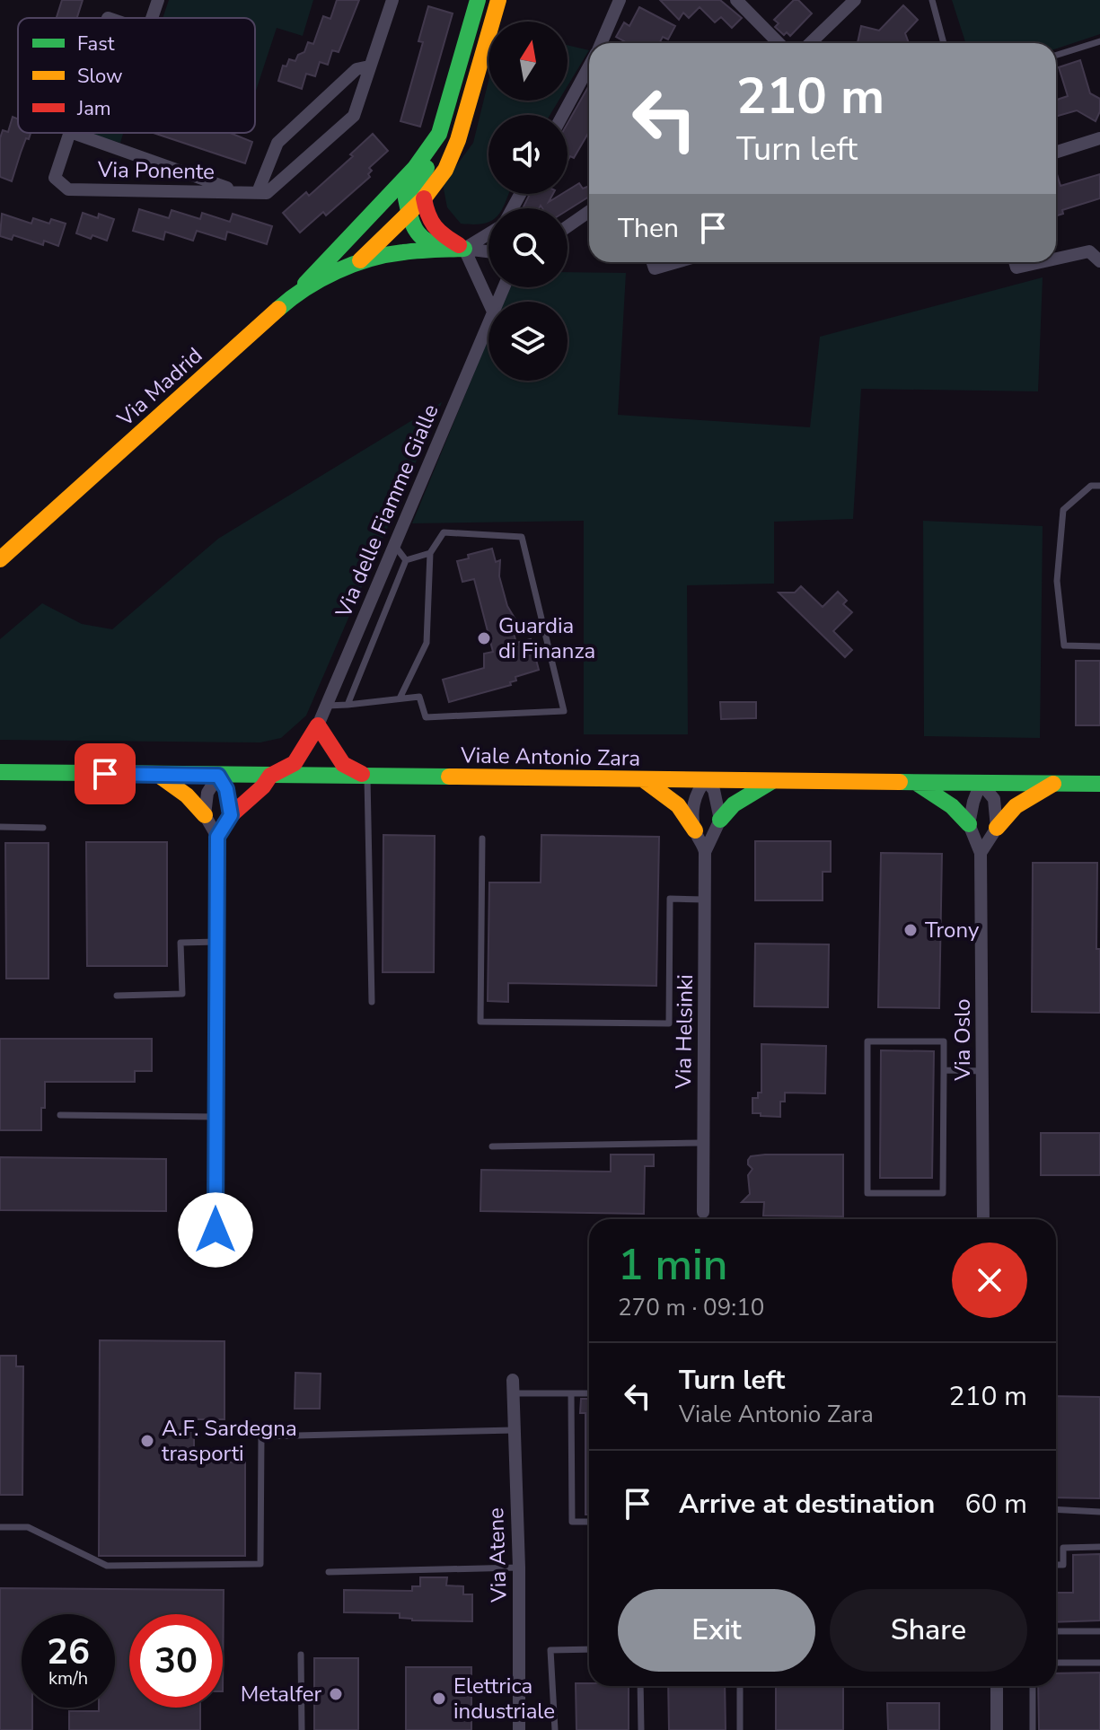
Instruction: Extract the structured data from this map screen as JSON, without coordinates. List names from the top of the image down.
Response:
{
  "streets": {
    "main road": ["Via Madrid", "Viale Antonio Zara"],
    "street": [
      "Via Ponente",
      "Via delle Fiamme Gialle",
      "Via Helsinki",
      "Via Oslo",
      "Via Atene"
    ]
  },
  "crossings": [
    ["Viale Antonio Zara", "Via Helsinki"]
  ],
  "places": [
    "Guardia di Finanza",
    "Trony",
    "A.F. Sardegna trasporti",
    "Metalfer",
    "Elettrica industriale"
  ],
  "legend": ["Fast", "Slow", "Jam"],
  "north": "top",
  "page": {
    "turn": ["210 m", "Turn left"],
    "then": "Then",
    "heading": ["1 min", "270 m · 09:10"],
    "list": [
      {
        "name": "Turn left",
        "note": "Viale Antonio Zara",
        "value": "210 m"
      },
      {
        "name": "Arrive at destination",
        "value": "60 m"
      }
    ],
    "buttons": ["Exit", "Share"],
    "speed": "26 km/h",
    "limit": "30"
  }
}
